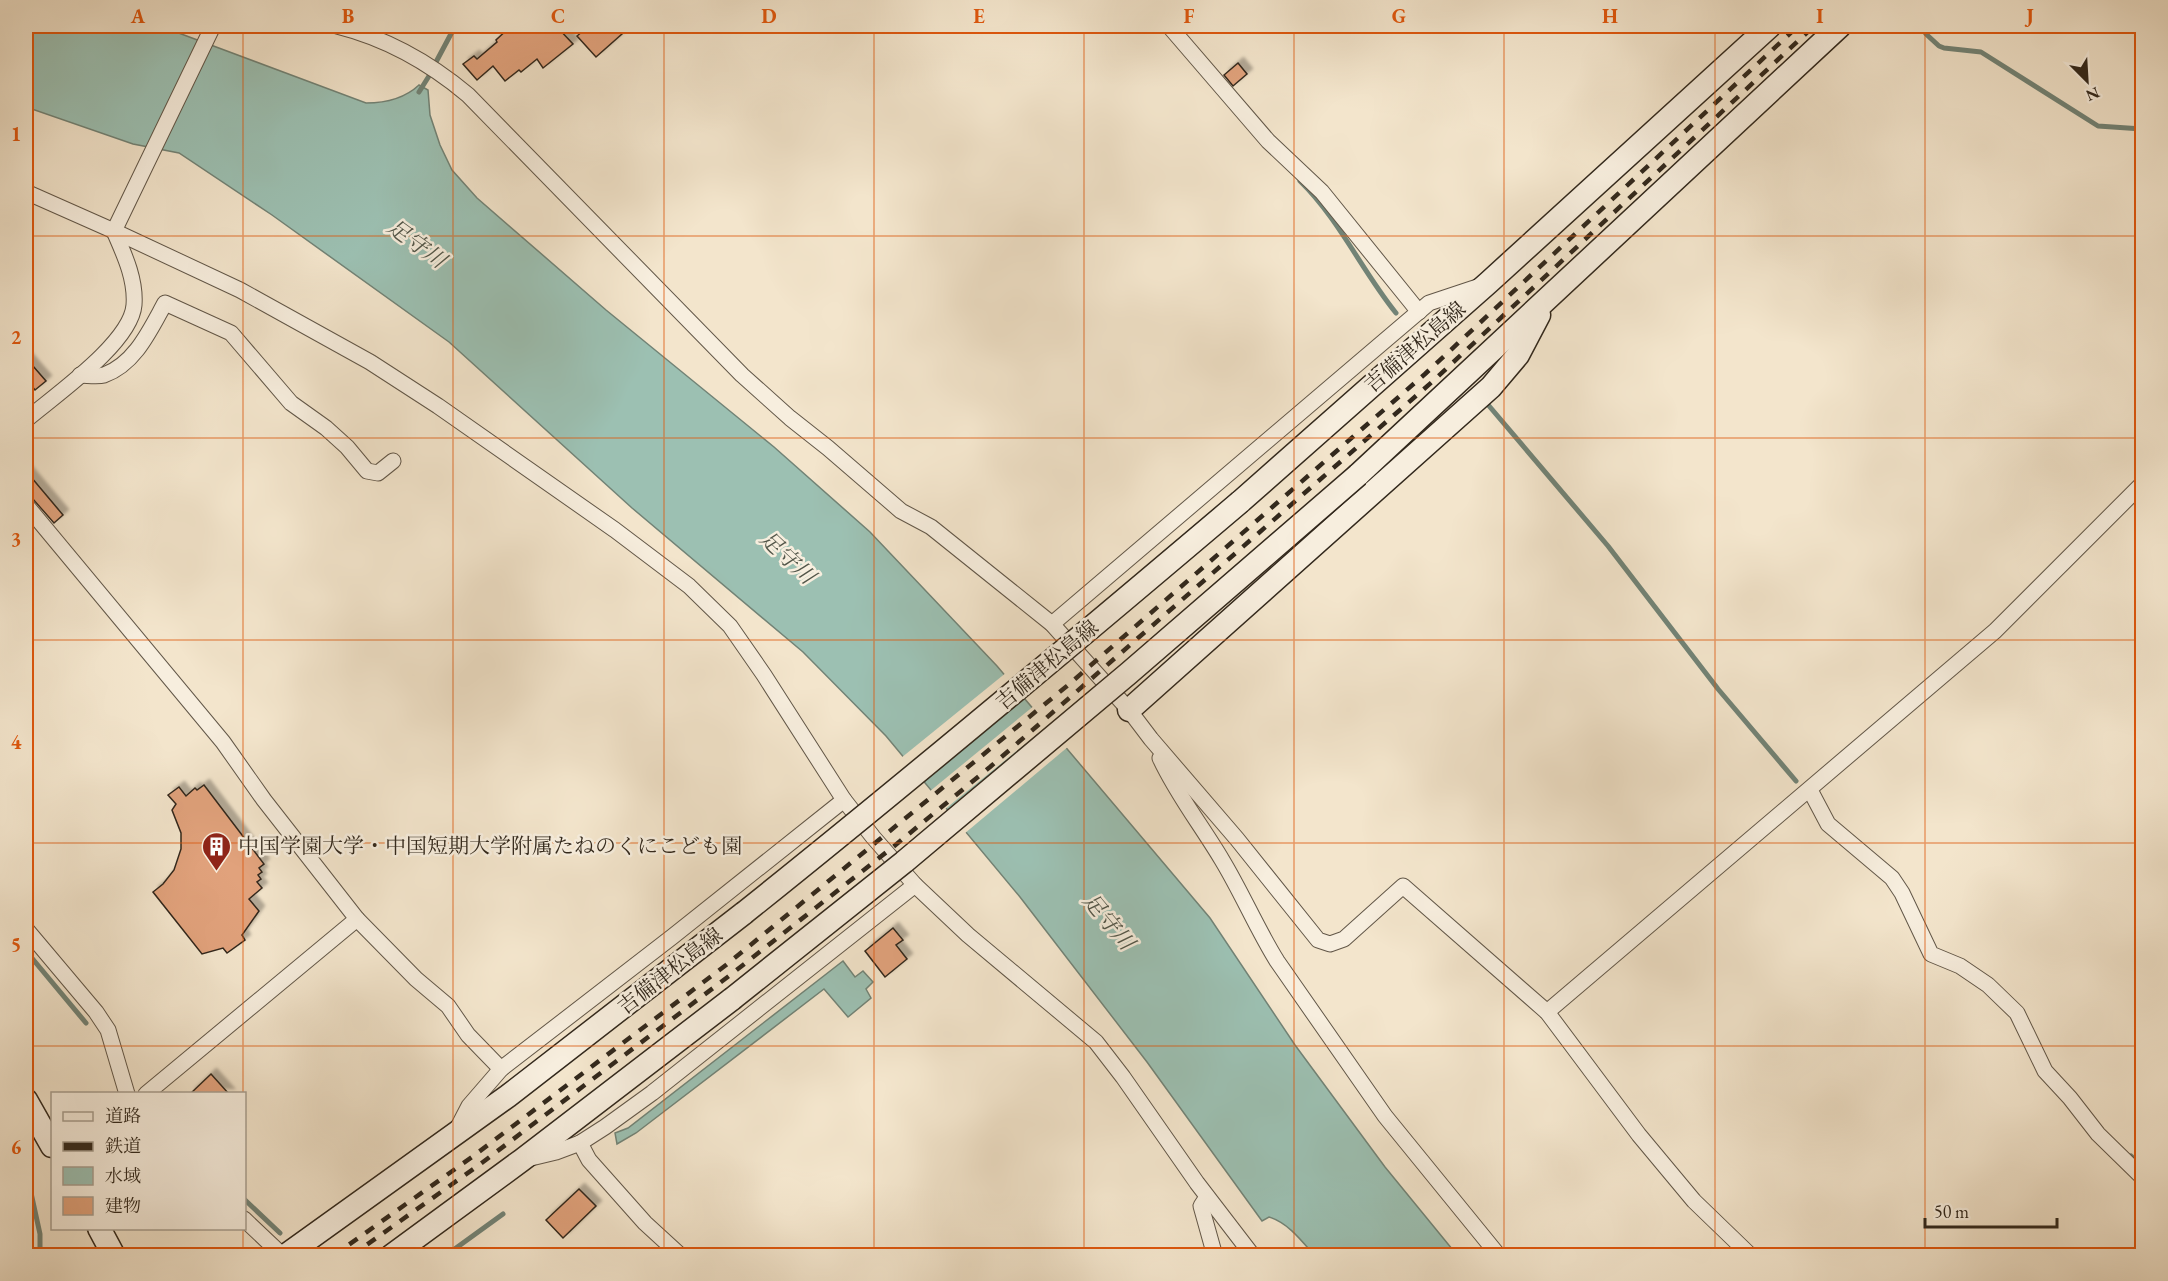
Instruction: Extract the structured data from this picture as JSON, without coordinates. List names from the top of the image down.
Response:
{
  "streets": {
    "main road": ["吉備津松島線"]
  },
  "water": ["足守川"],
  "places": {
    "building": ["中国学園大学・中国短期大学附属たねのくにこども園"]
  },
  "legend": [
    "道路",
    "鉄道",
    "水域",
    "建物"
  ],
  "scale_bar": "50 m",
  "north": "bottom right",
  "grid": {
    "columns": [
      "A",
      "B",
      "C",
      "D",
      "E",
      "F",
      "G",
      "H",
      "I",
      "J"
    ],
    "rows": [
      "1",
      "2",
      "3",
      "4",
      "5",
      "6"
    ]
  }
}
